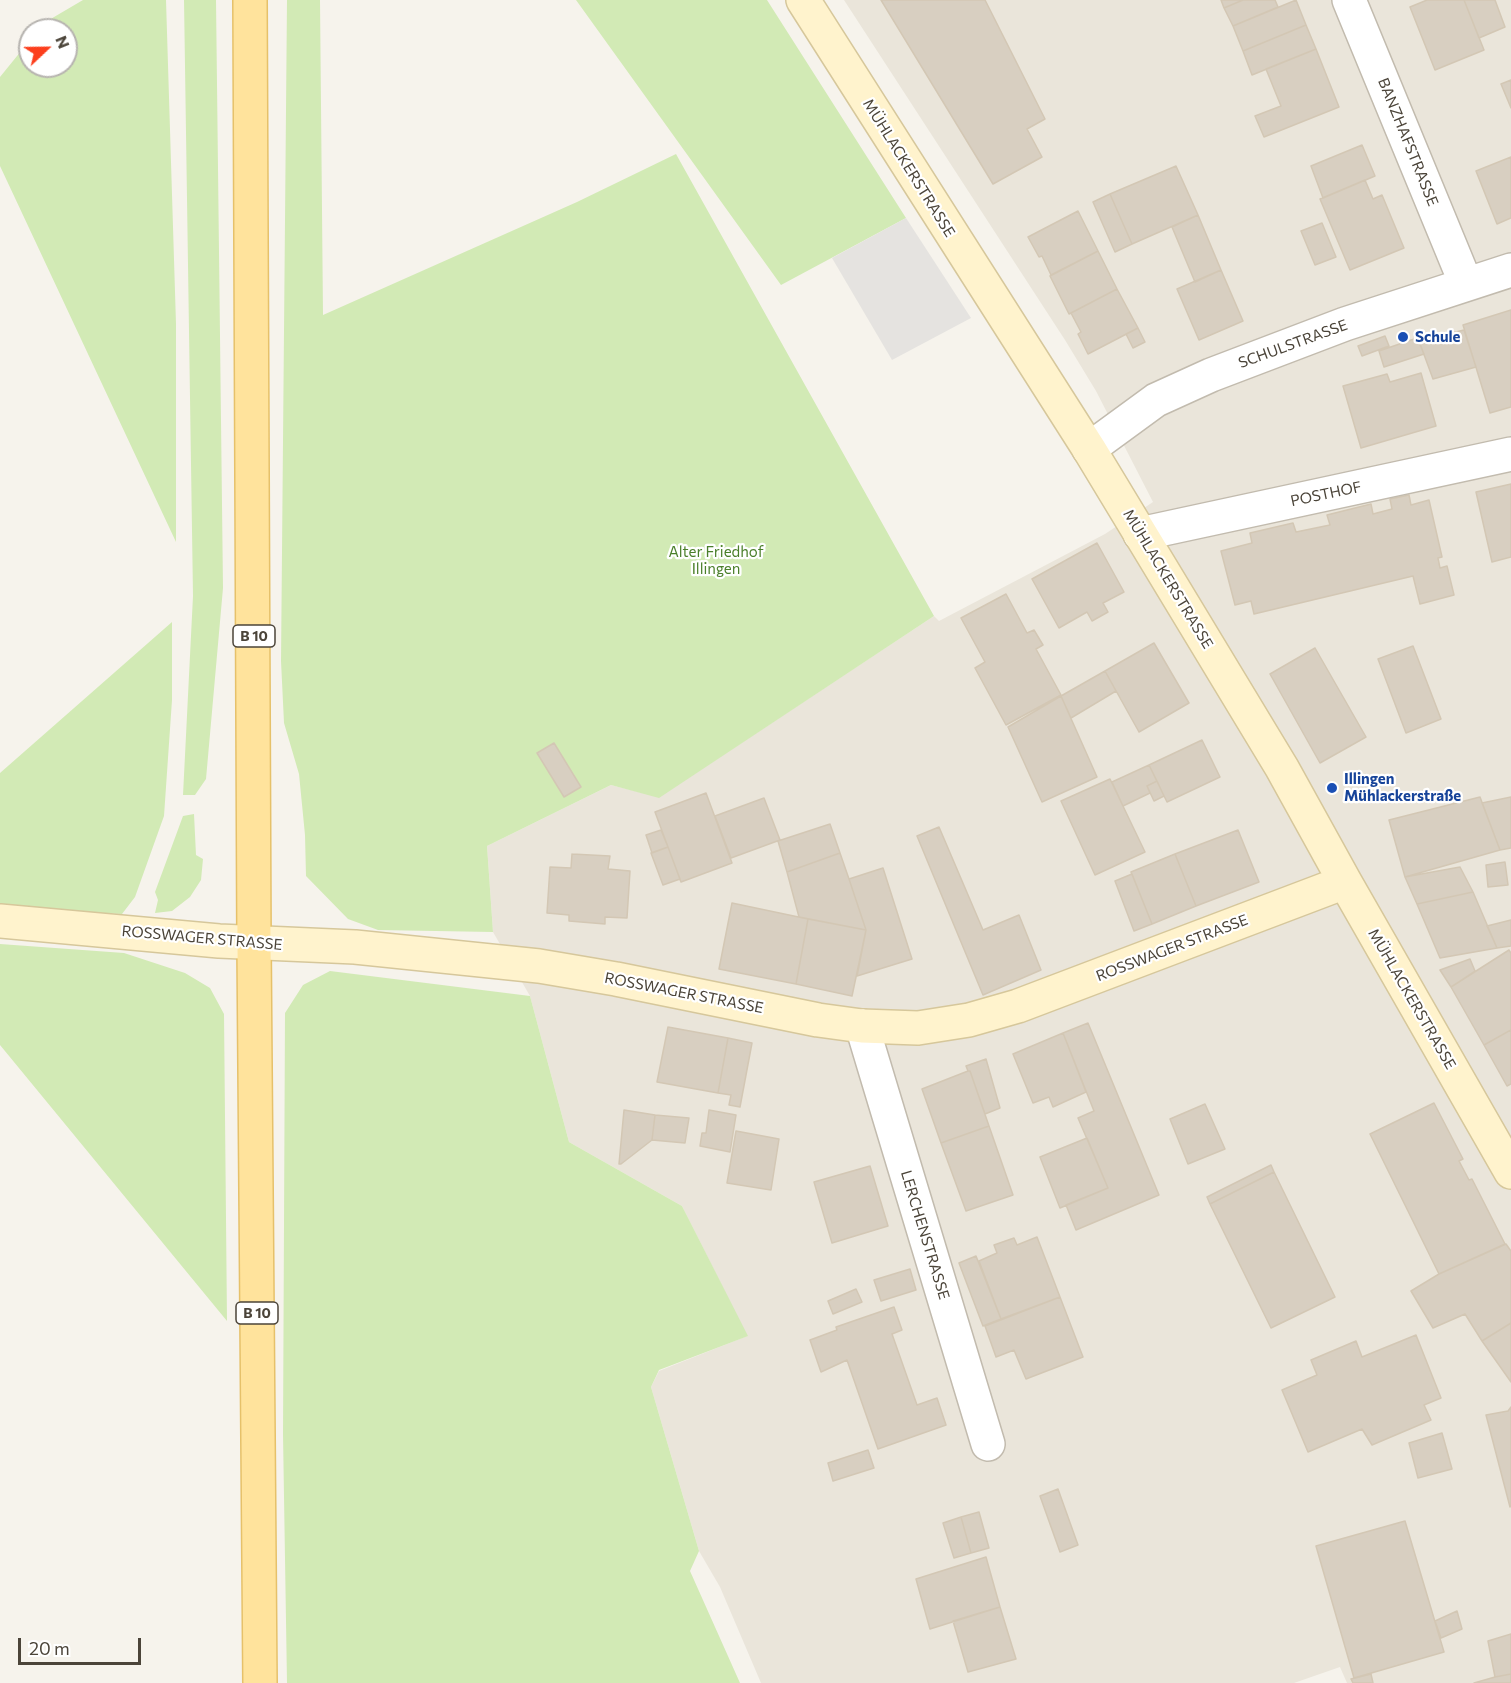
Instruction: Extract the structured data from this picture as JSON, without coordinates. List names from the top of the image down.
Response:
{
  "streets": {
    "main road": ["B 10"],
    "street": [
      "BANZHAFSTRASSE",
      "MÜHLACKERSTRASSE",
      "SCHULSTRASSE",
      "POSTHOF",
      "ROSSWAGER STRASSE",
      "LERCHENSTRASSE"
    ]
  },
  "crossings": [
    ["BANZHAFSTRASSE", "SCHULSTRASSE"],
    ["MÜHLACKERSTRASSE", "SCHULSTRASSE"],
    ["MÜHLACKERSTRASSE", "POSTHOF"],
    ["MÜHLACKERSTRASSE", "ROSSWAGER STRASSE"],
    ["B 10", "ROSSWAGER STRASSE"],
    ["ROSSWAGER STRASSE", "LERCHENSTRASSE"]
  ],
  "parks": ["Alter Friedhof Illingen"],
  "places": ["Schule", "Illingen Mühlackerstraße"],
  "scale_bar": "20 m",
  "north": "right"
}
